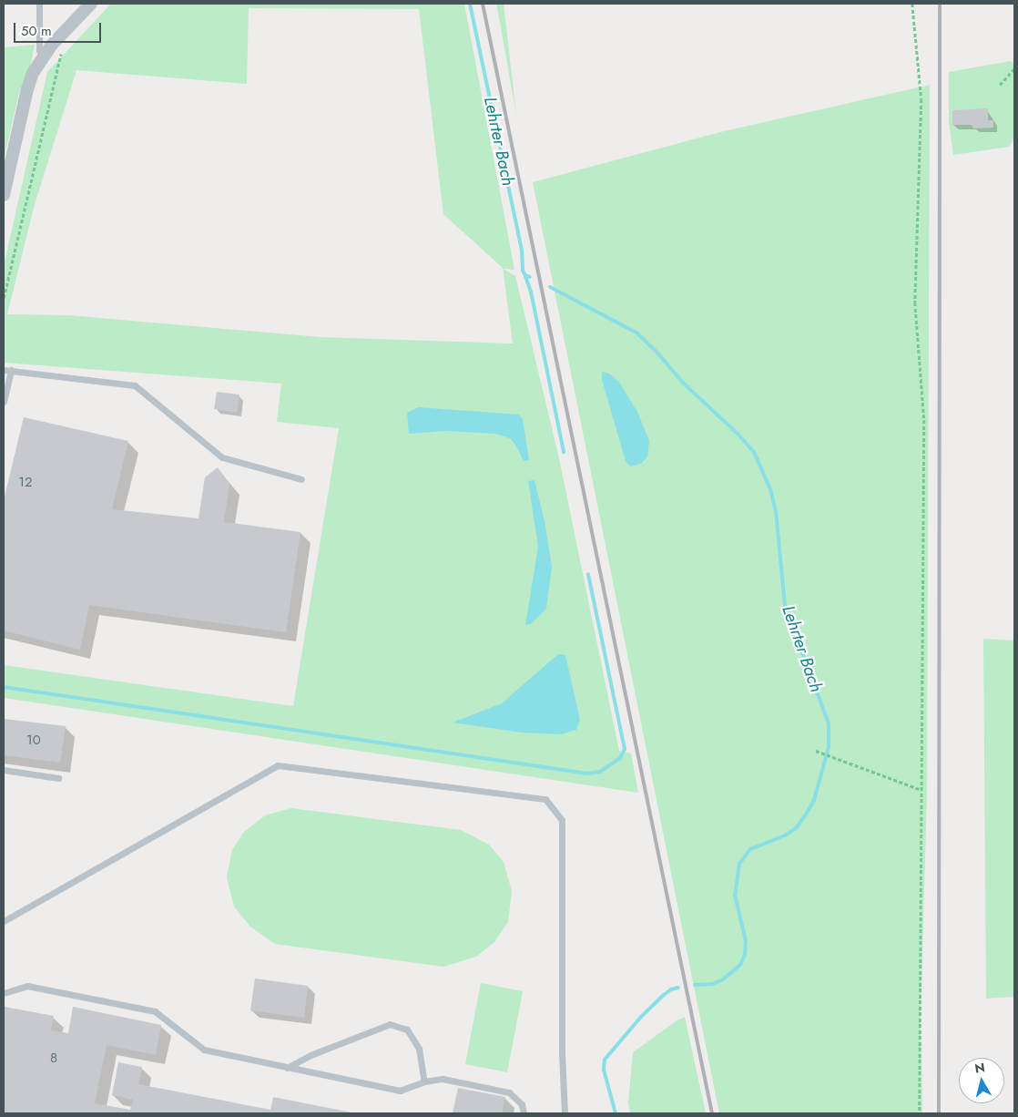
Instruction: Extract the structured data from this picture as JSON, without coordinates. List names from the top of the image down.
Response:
{
  "water": ["Lehrter Bach"],
  "house_numbers": ["12", "10", "8"],
  "scale_bar": "50 m",
  "north": "top"
}
